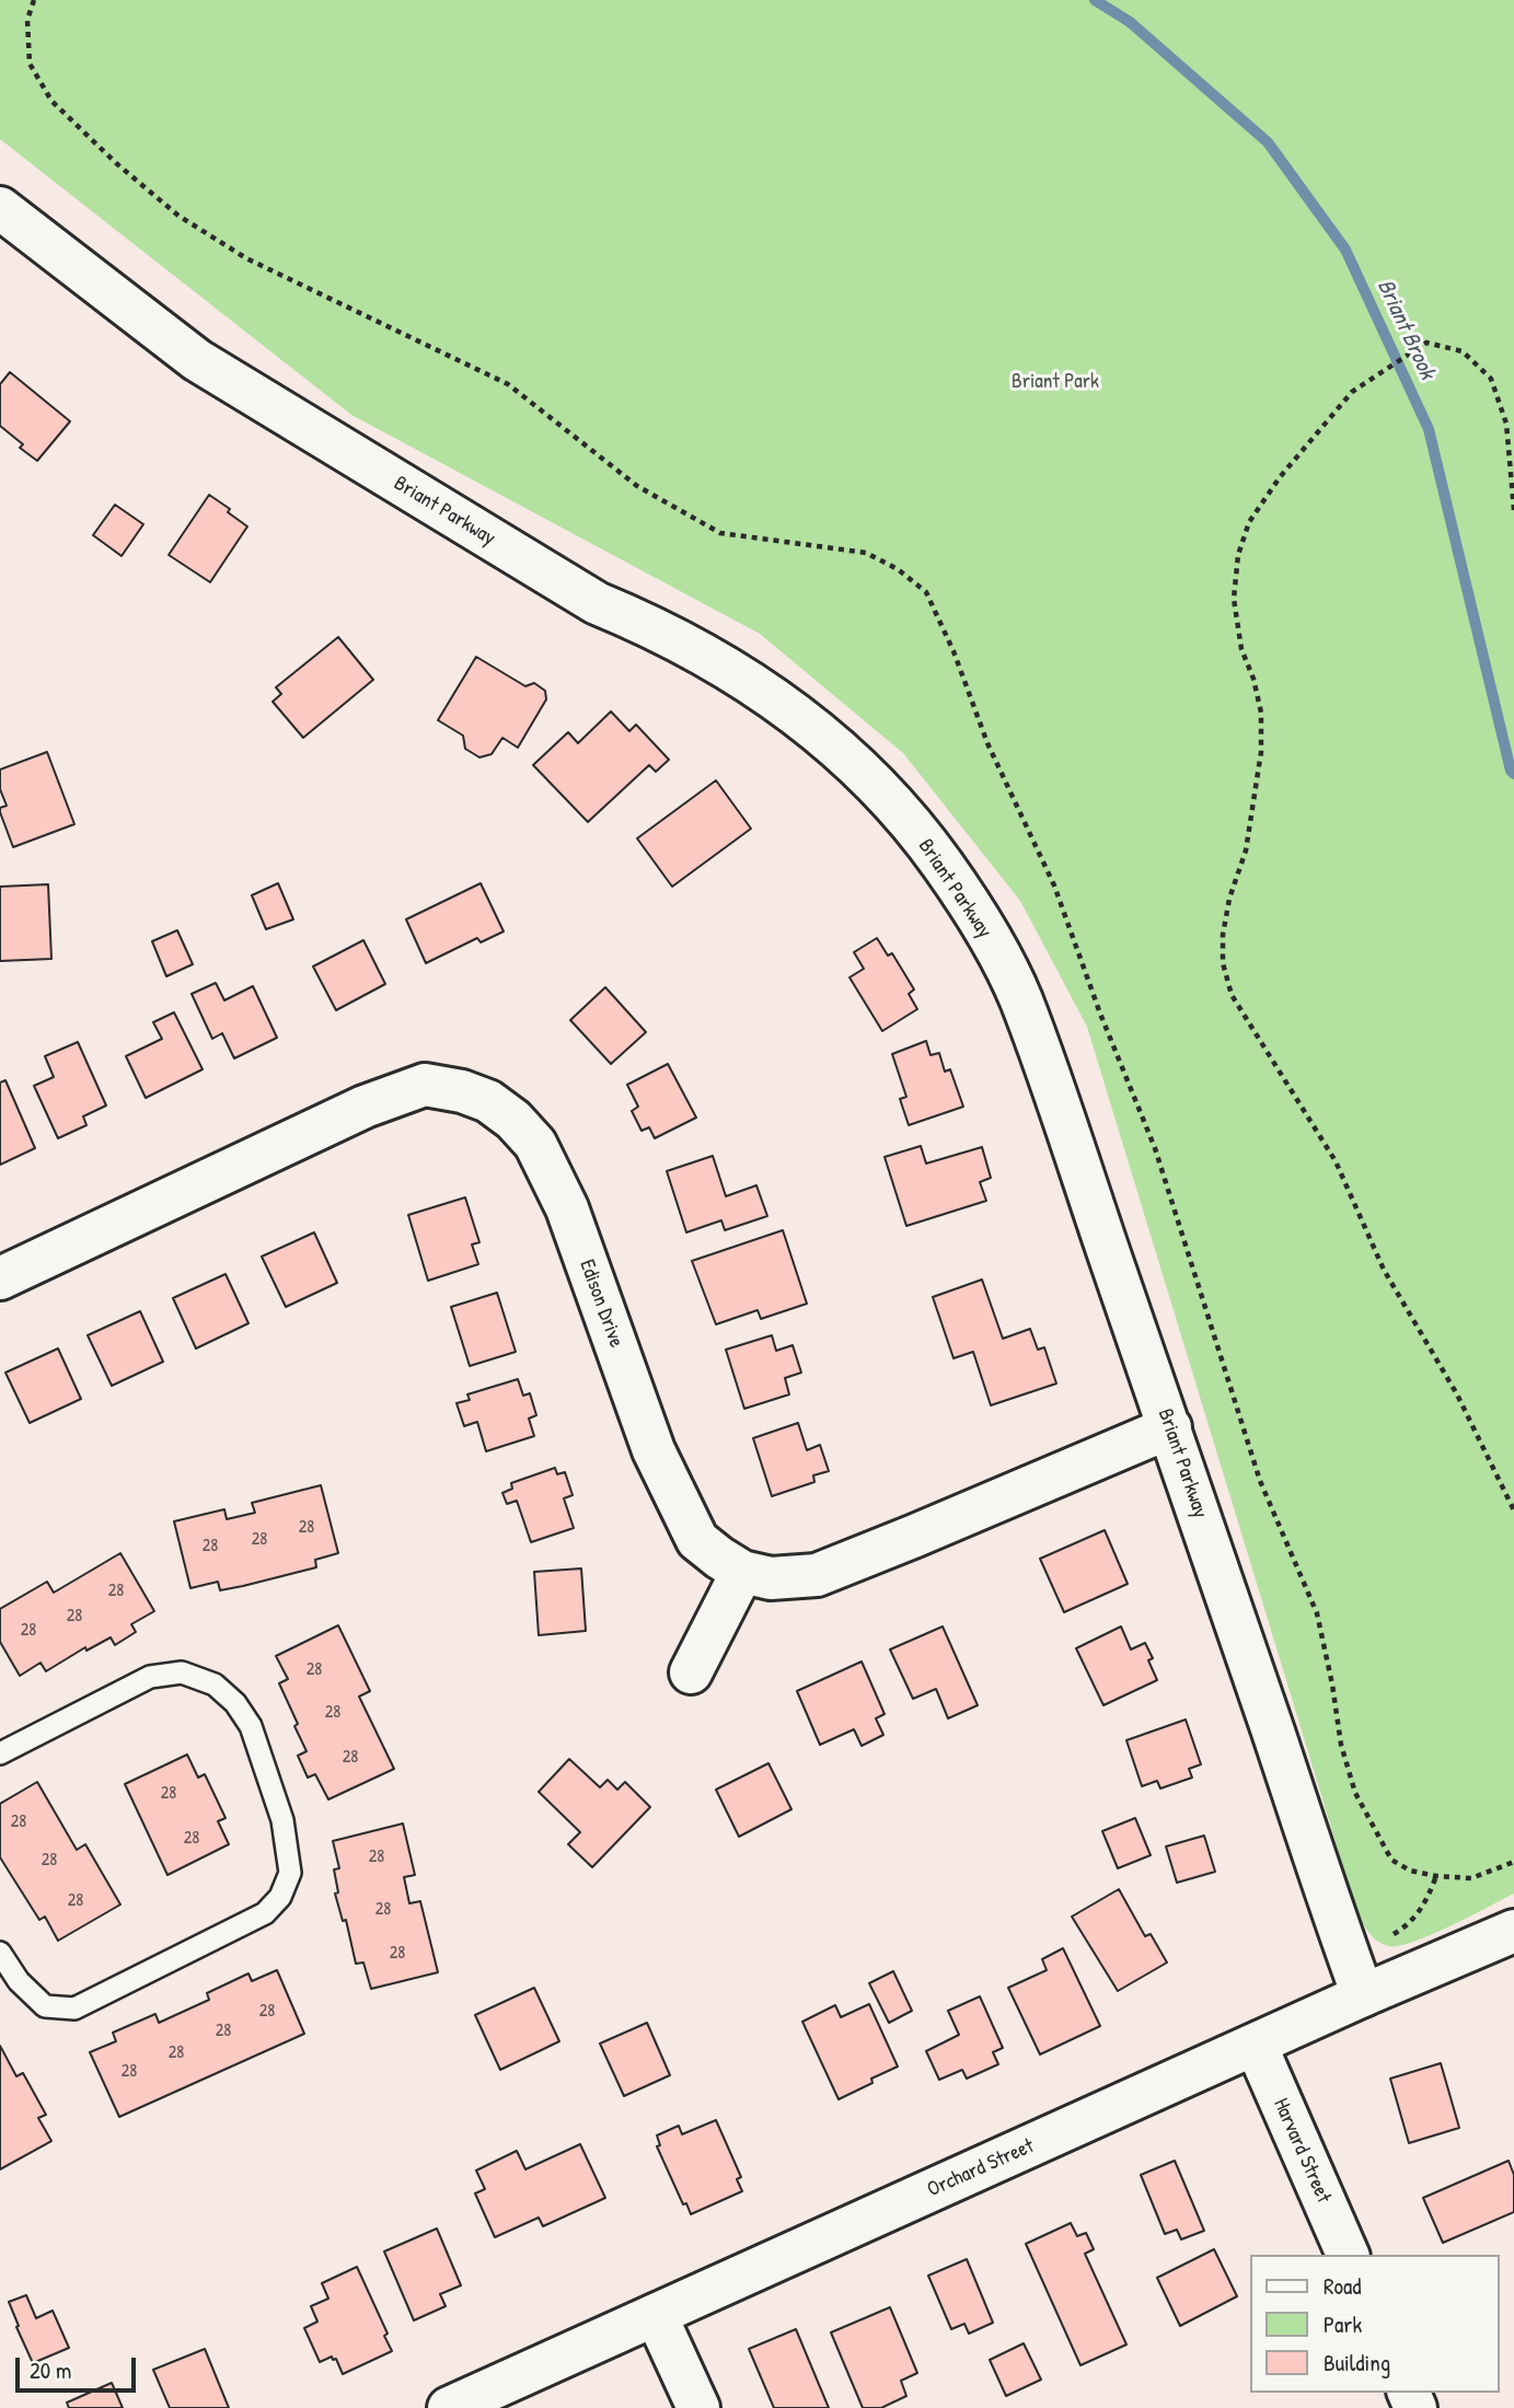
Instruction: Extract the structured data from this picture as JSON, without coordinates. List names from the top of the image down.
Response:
{
  "streets": {
    "street": [
      "Briant Parkway",
      "Edison Drive",
      "Harvard Street",
      "Orchard Street"
    ]
  },
  "crossings": [
    ["Briant Parkway", "Edison Drive"],
    ["Briant Parkway", "Orchard Street"],
    ["Harvard Street", "Orchard Street"]
  ],
  "water": ["Briant Brook"],
  "parks": ["Briant Park"],
  "house_numbers": [
    "28",
    "28",
    "28",
    "28",
    "28",
    "28",
    "28",
    "28",
    "28",
    "28",
    "28",
    "28",
    "28",
    "28",
    "28",
    "28",
    "28",
    "28",
    "28",
    "28",
    "28"
  ],
  "legend": ["Road", "Park", "Building"],
  "scale_bar": "20 m"
}
